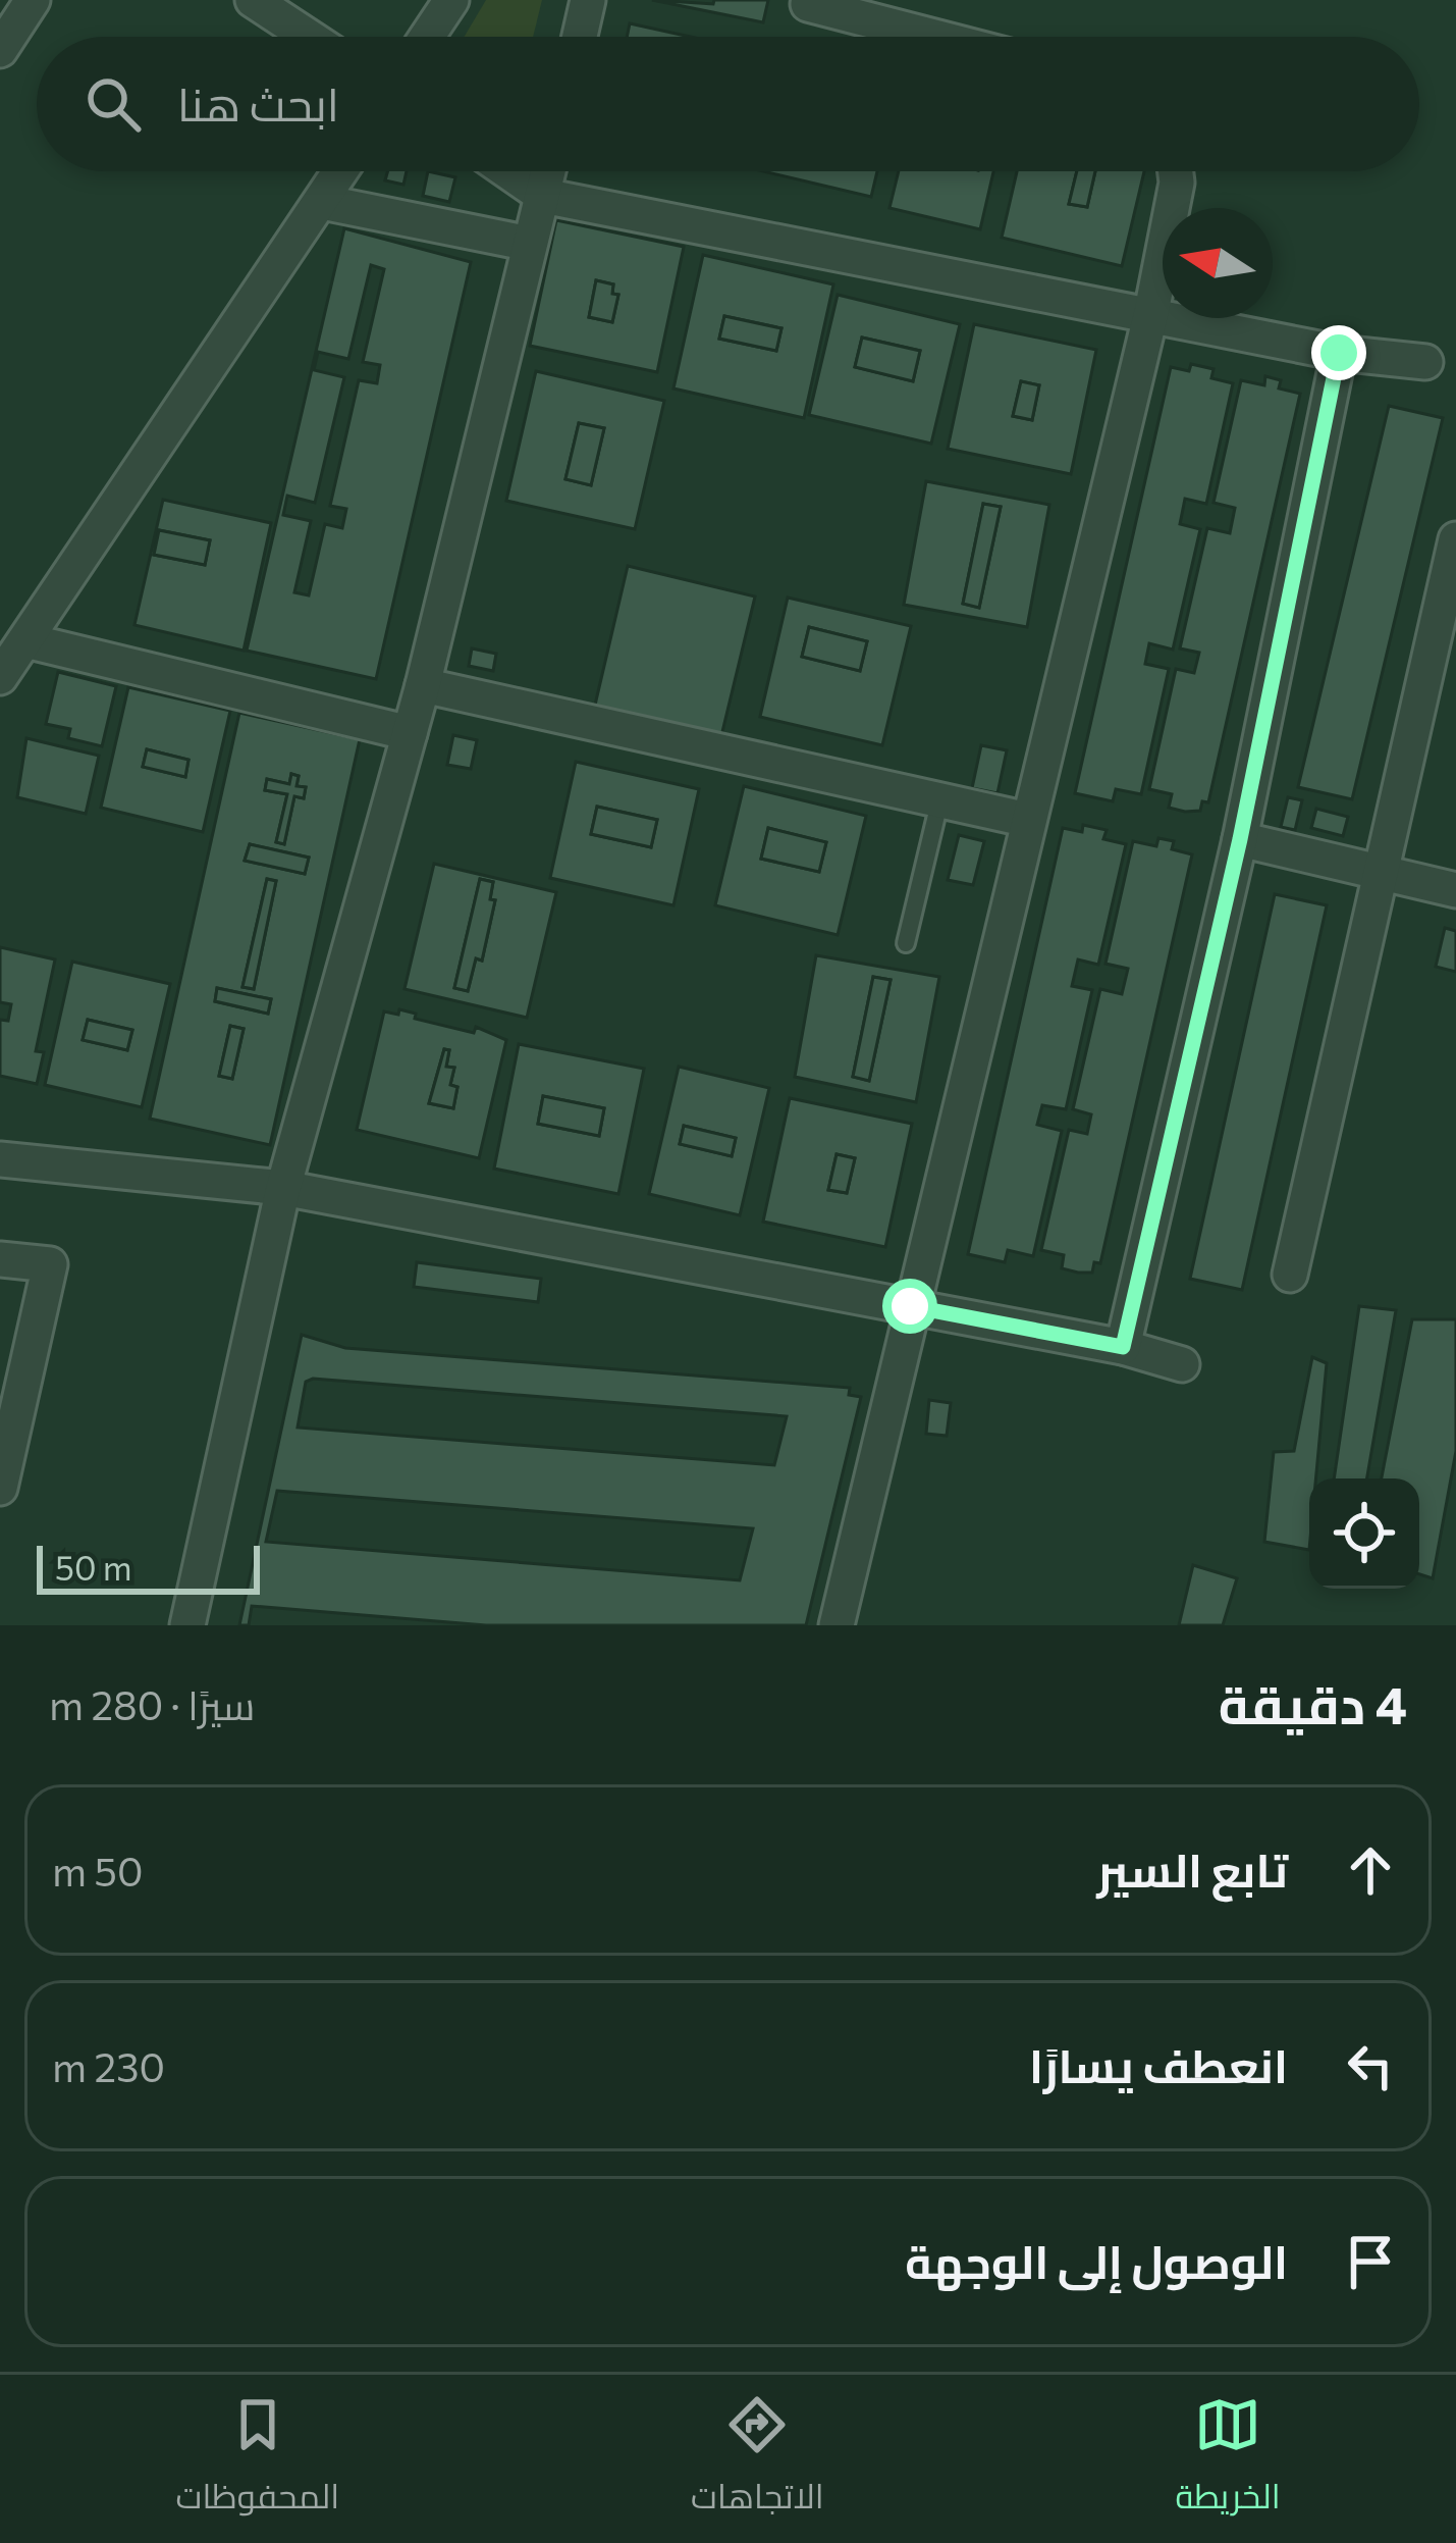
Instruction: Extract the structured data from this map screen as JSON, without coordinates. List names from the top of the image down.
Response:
{
  "scale_bar": "50 m",
  "north": "left",
  "page": {
    "search": "ابحث هنا",
    "scale": "50 m",
    "heading": ["4 دقيقة", "سيرًا · 280 m"],
    "list": [
      ["تابع السير", "50 m"],
      ["انعطف يسارًا", "230 m"],
      "الوصول إلى الوجهة"
    ],
    "nav": ["الخريطة", "الاتجاهات", "المحفوظات"]
  }
}
